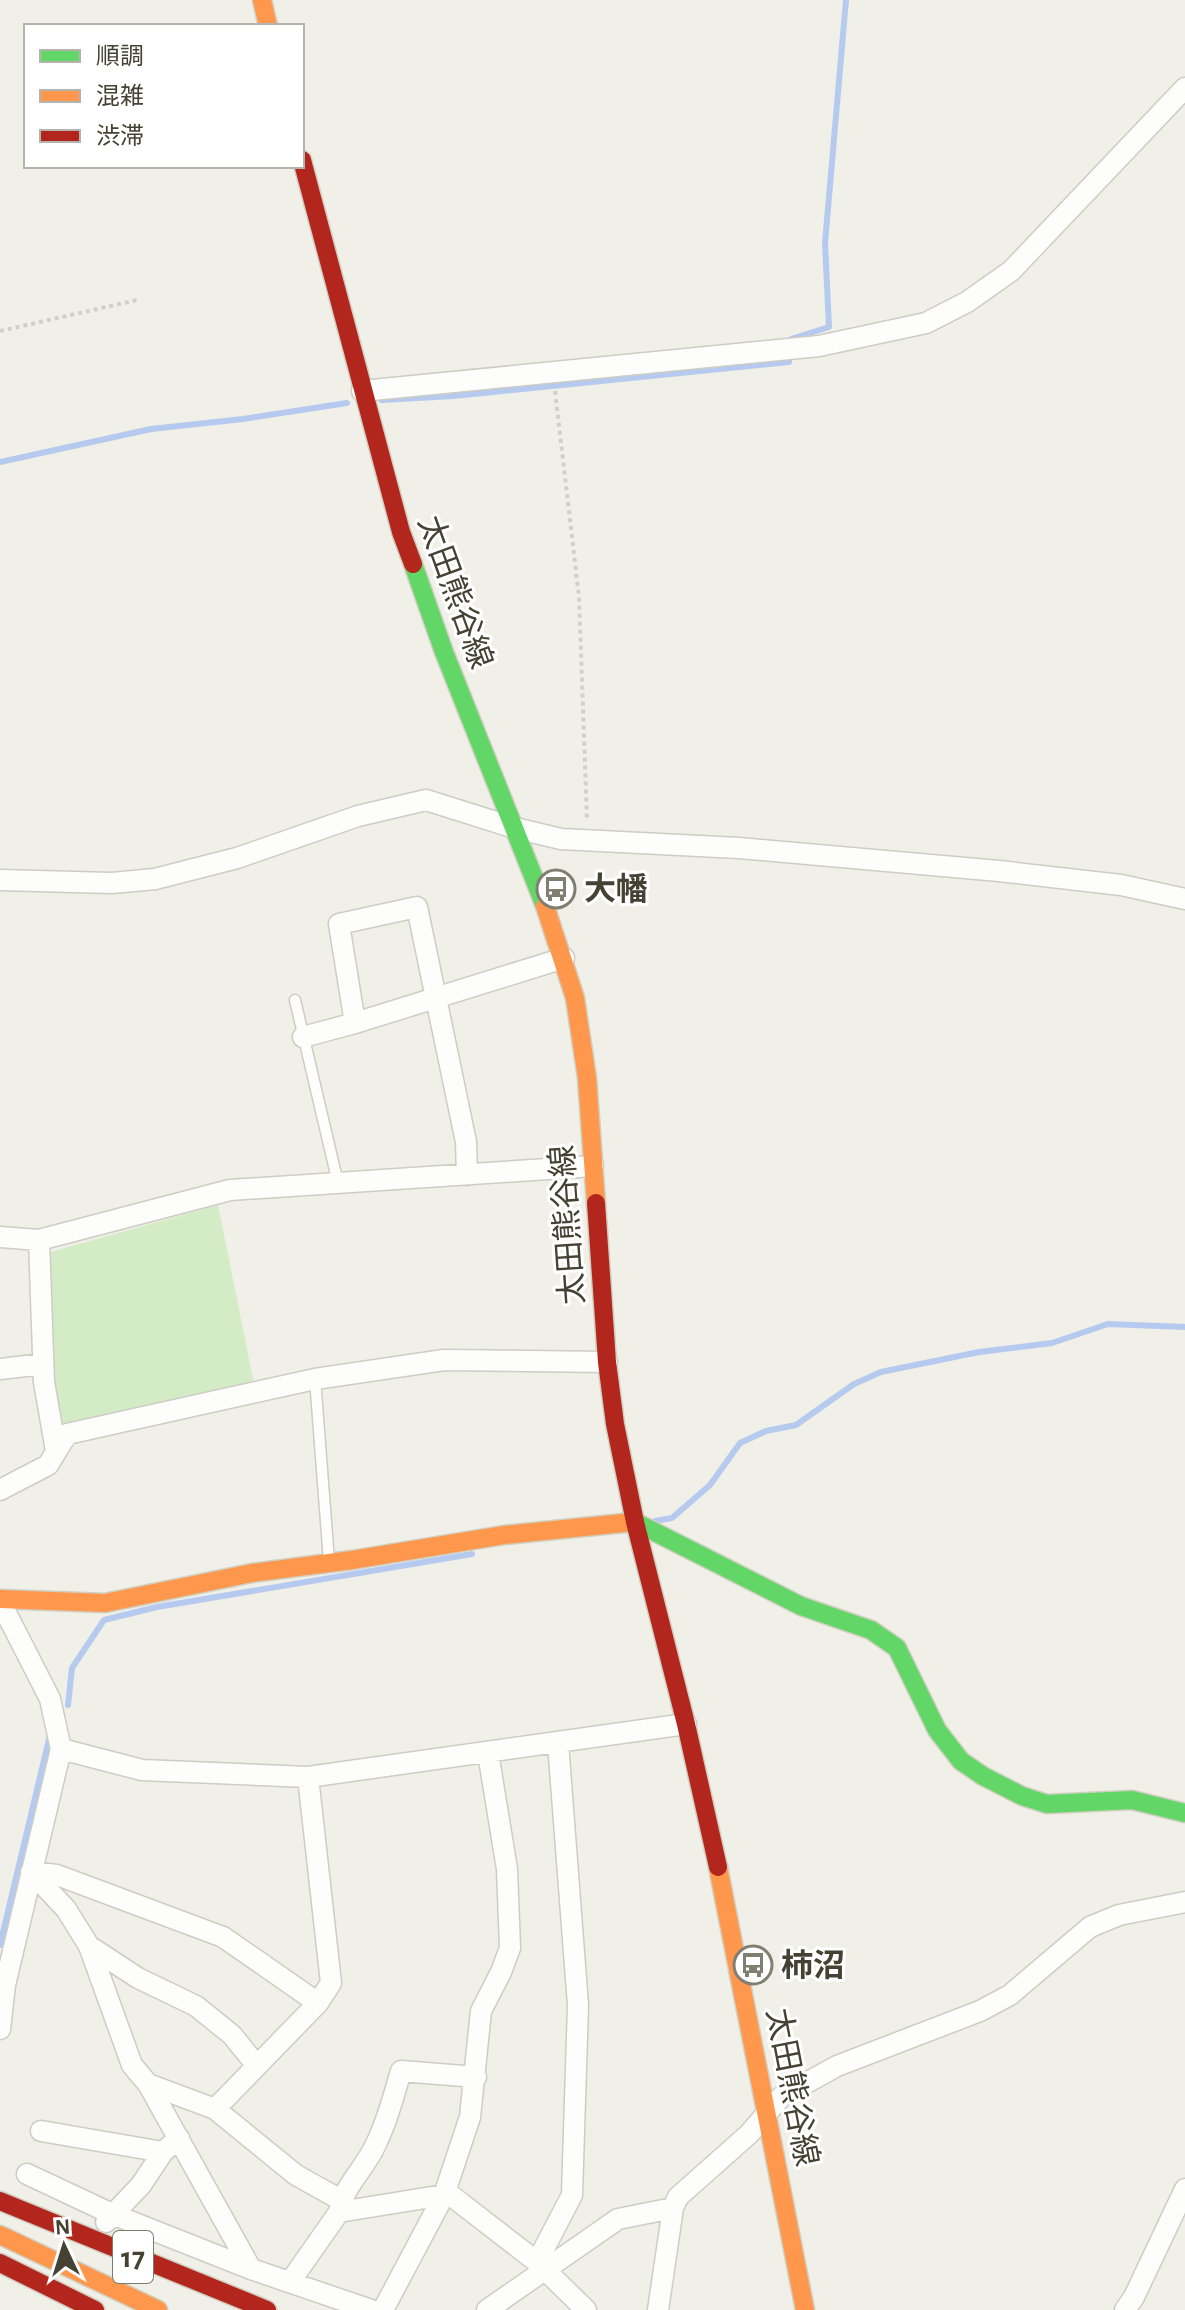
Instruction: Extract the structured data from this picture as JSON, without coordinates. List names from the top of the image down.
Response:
{
  "streets": {
    "main road": ["太田熊谷線", "17"]
  },
  "places": {
    "bus stop": ["大幡", "柿沼"]
  },
  "legend": ["順調", "混雑", "渋滞"],
  "north": "top"
}
